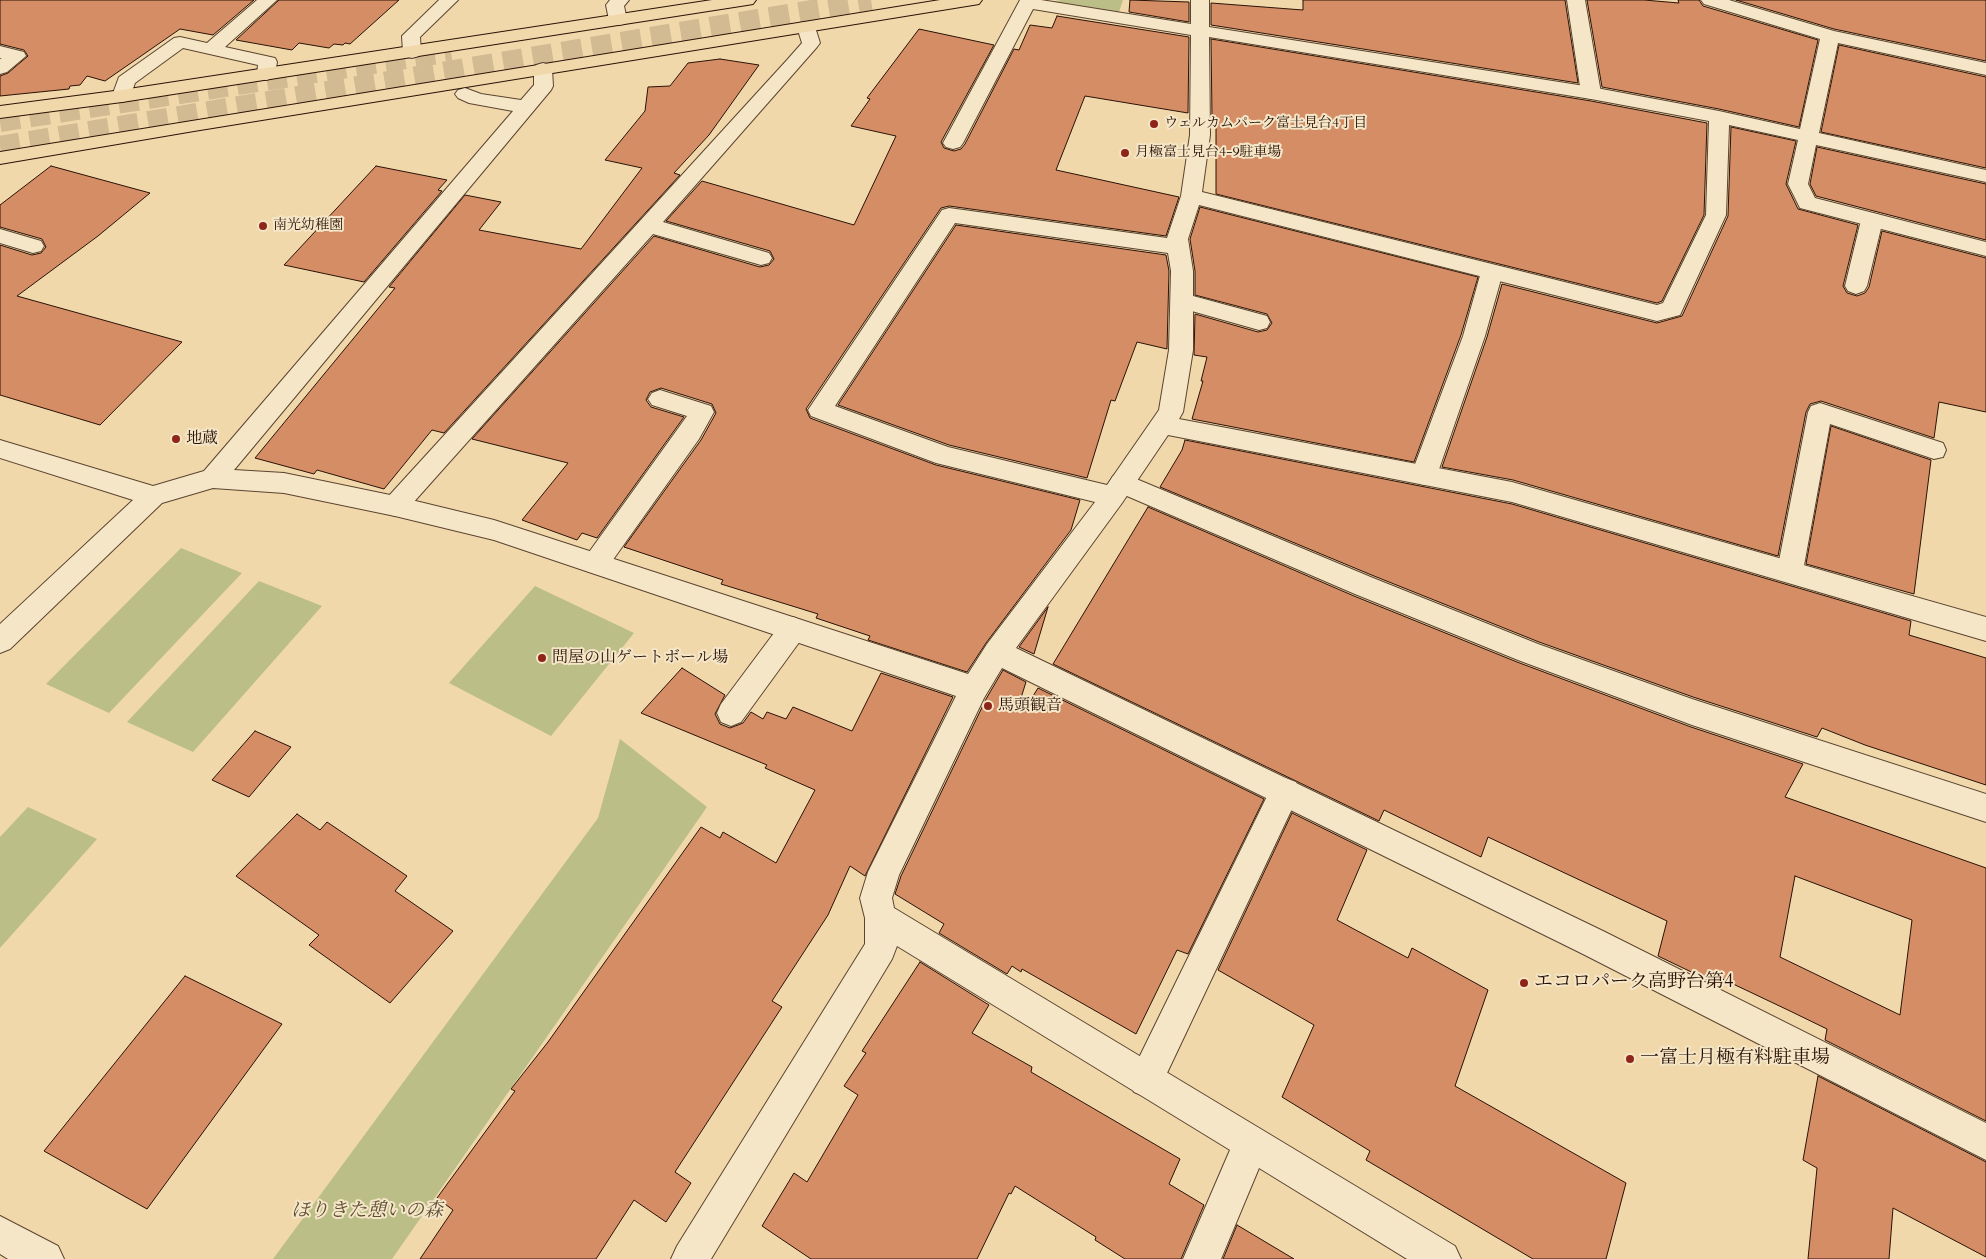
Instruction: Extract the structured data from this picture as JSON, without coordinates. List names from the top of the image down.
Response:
{
  "parks": ["ほりきた憩いの森"],
  "places": [
    "ウェルカムパーク富士見台4丁目",
    "月極富士見台4-9駐車場",
    "南光幼稚園",
    "地蔵",
    "問屋の山ゲートボール場",
    "馬頭観音",
    "エコロパーク高野台第4",
    "一富士月極有料駐車場"
  ]
}
